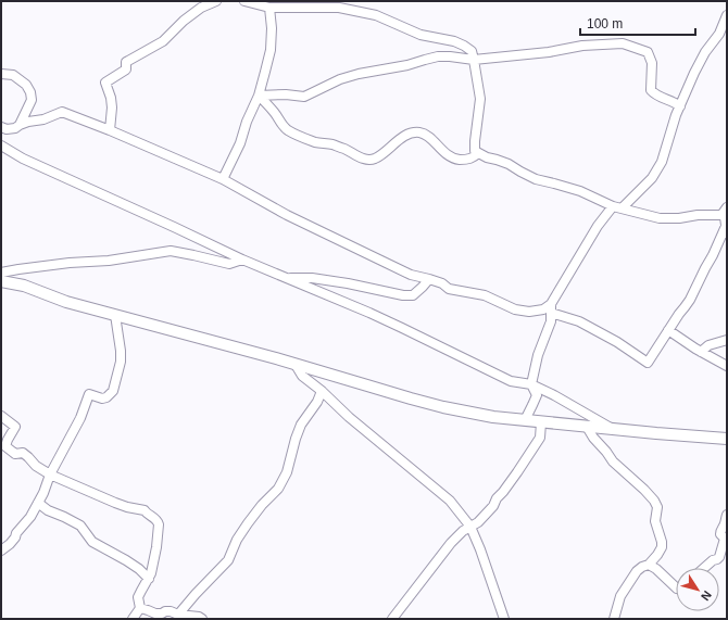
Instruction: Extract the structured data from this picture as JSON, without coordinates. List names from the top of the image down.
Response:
{
  "scale_bar": "100 m",
  "north": "bottom right"
}
